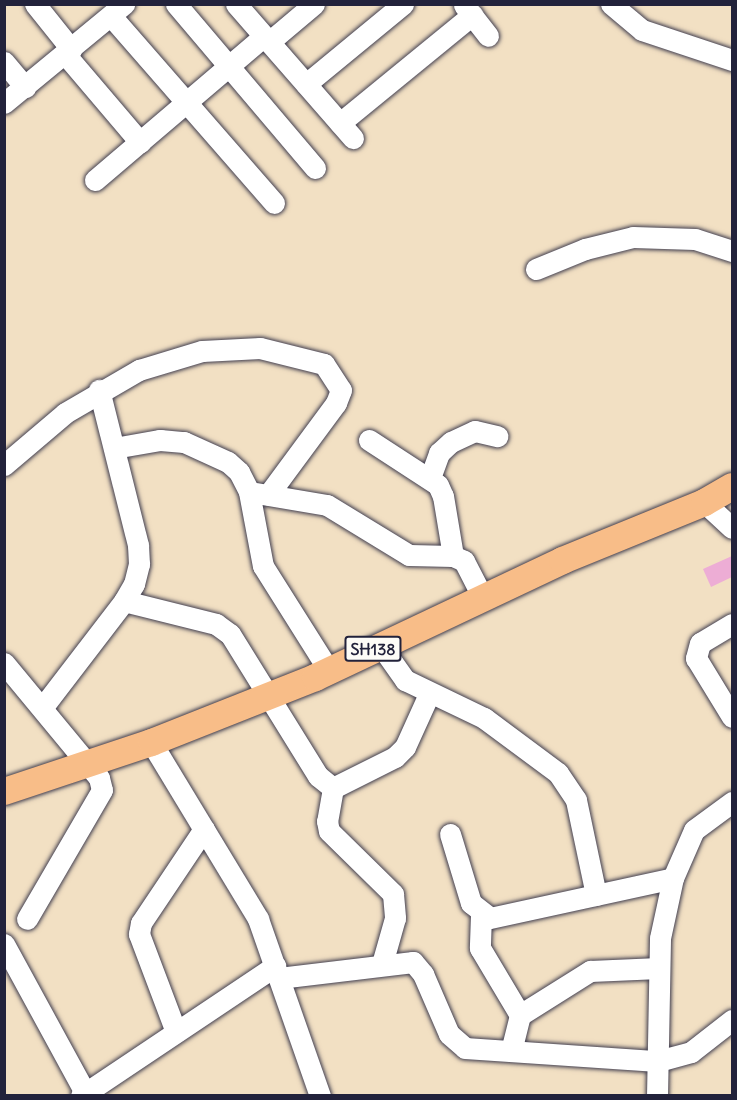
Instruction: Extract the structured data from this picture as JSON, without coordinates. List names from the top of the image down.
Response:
{
  "streets": {
    "main road": ["SH138"]
  }
}
